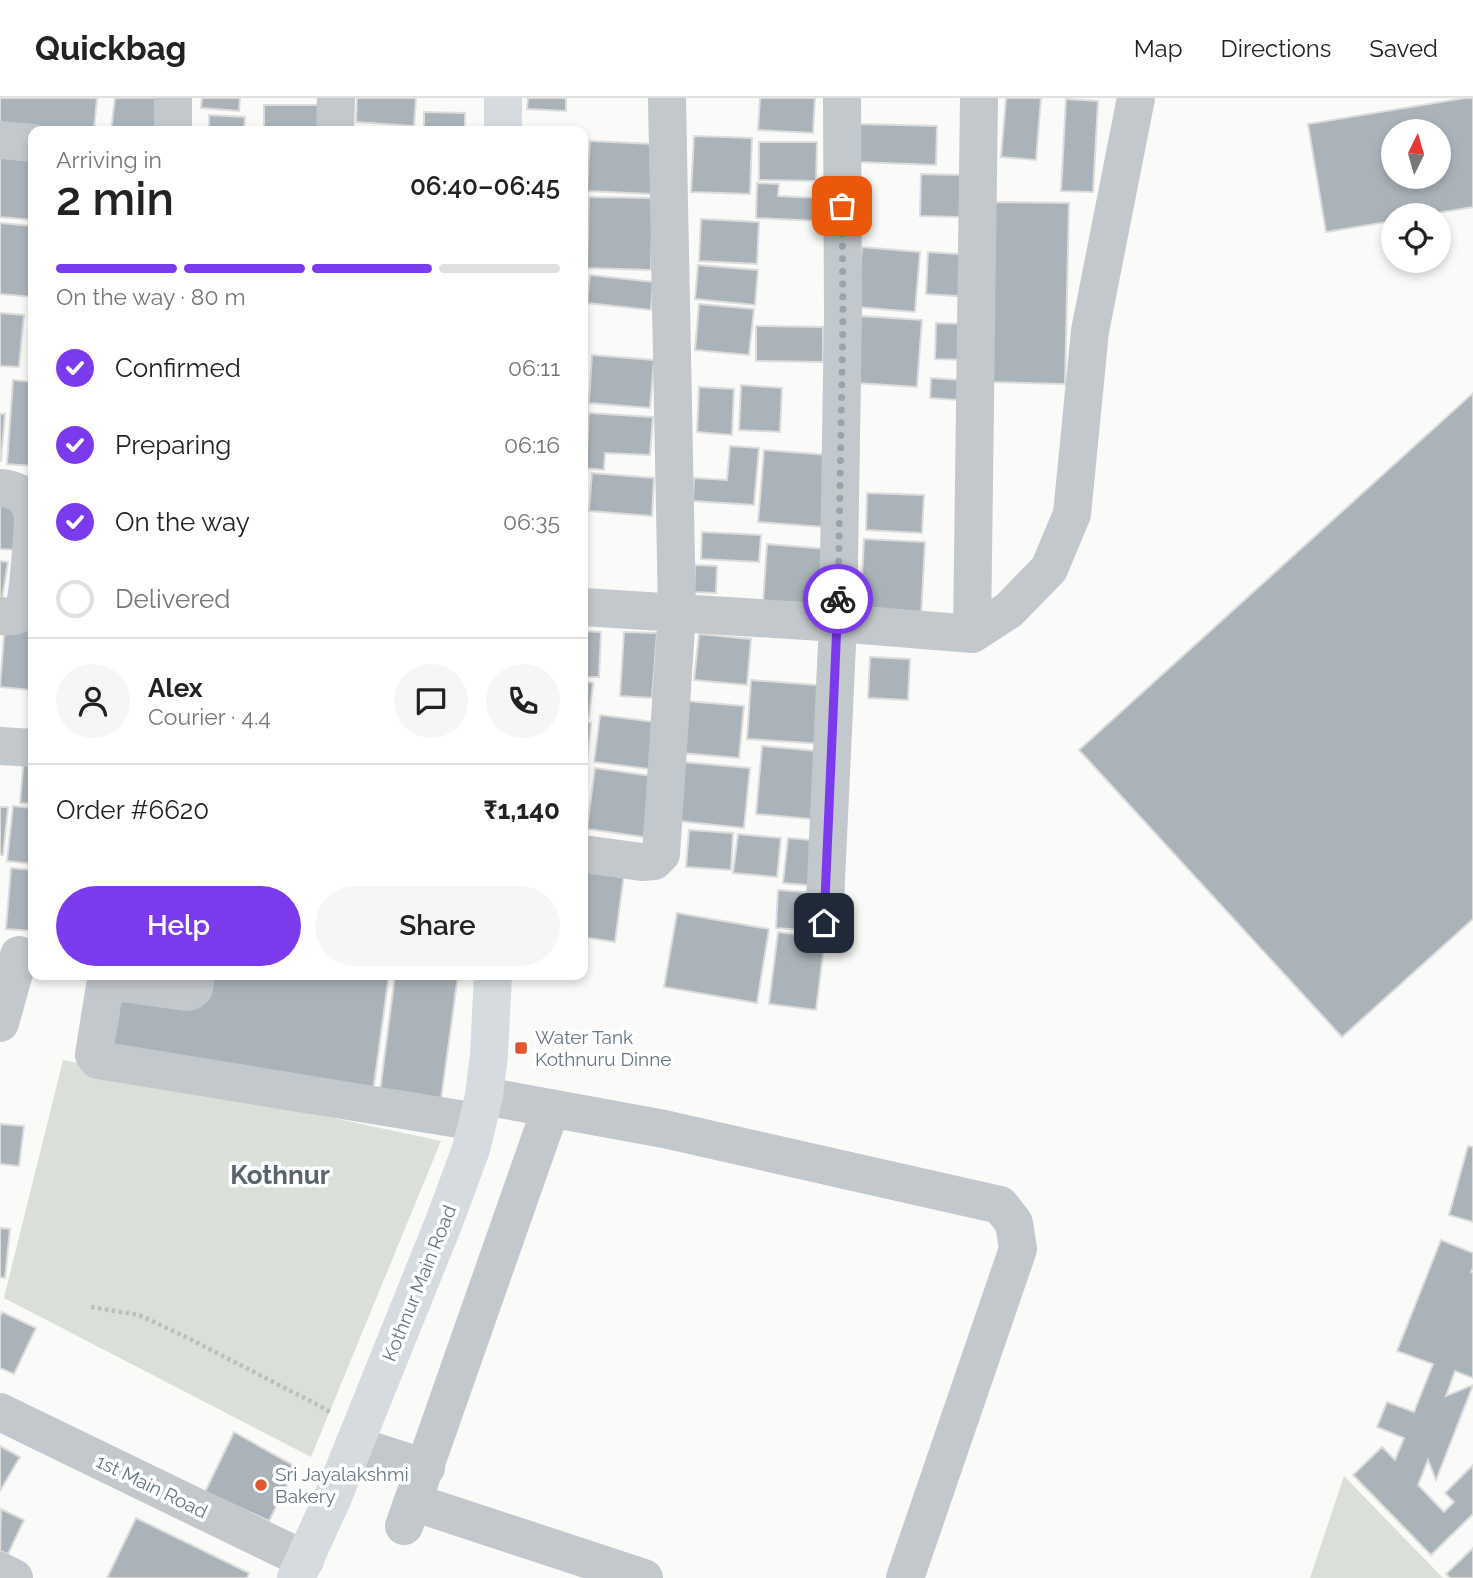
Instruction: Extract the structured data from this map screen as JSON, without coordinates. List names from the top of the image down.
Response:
{
  "streets": {
    "main road": ["Kothnur Main Road"],
    "street": ["1st Main Road"]
  },
  "crossings": [
    ["Kothnur Main Road", "1st Main Road"]
  ],
  "districts": ["Kothnur"],
  "places": {
    "transit": ["Water Tank Kothnuru Dinne"],
    "other": ["Sri Jayalakshmi Bakery"]
  },
  "north": "top",
  "page": {
    "header": "Quickbag",
    "nav": ["Map", "Directions", "Saved"],
    "heading": ["2 min", "Arriving in", "06:40–06:45"],
    "panel": [
      "Alex",
      "Courier · 4.4",
      "Order #6620",
      "₹1,140"
    ],
    "bar": "On the way · 80 m",
    "list": [
      ["Confirmed", "06:11"],
      ["Preparing", "06:16"],
      ["On the way", "06:35"],
      "Delivered"
    ],
    "buttons": ["Help", "Share"]
  }
}
